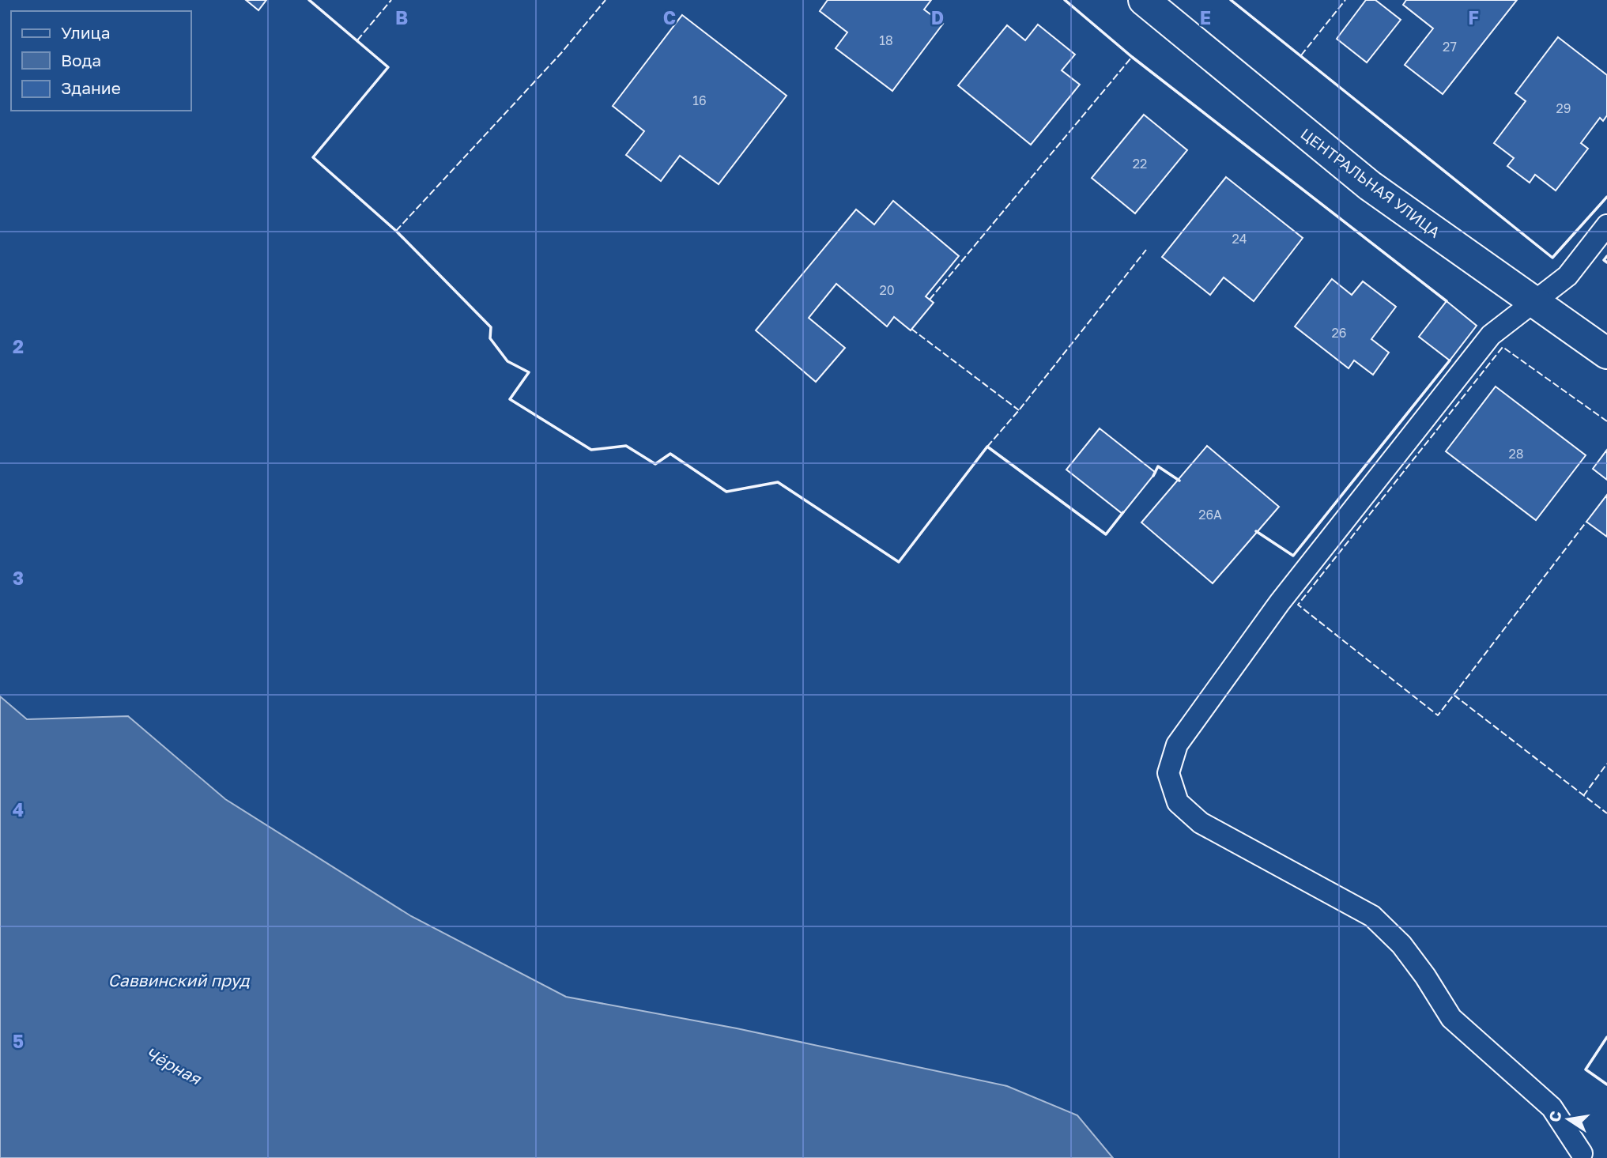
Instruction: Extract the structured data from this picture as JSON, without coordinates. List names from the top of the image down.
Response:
{
  "streets": {
    "street": ["ЦЕНТРАЛЬНАЯ УЛИЦА"]
  },
  "water": ["Саввинский пруд", "Чёрная"],
  "house_numbers": [
    "18",
    "27",
    "16",
    "29",
    "22",
    "24",
    "20",
    "26",
    "28",
    "26А"
  ],
  "legend": ["Улица", "Вода", "Здание"],
  "north": "left",
  "grid": {
    "columns": [
      "B",
      "C",
      "D",
      "E",
      "F"
    ],
    "rows": [
      "2",
      "3",
      "4",
      "5"
    ]
  }
}
